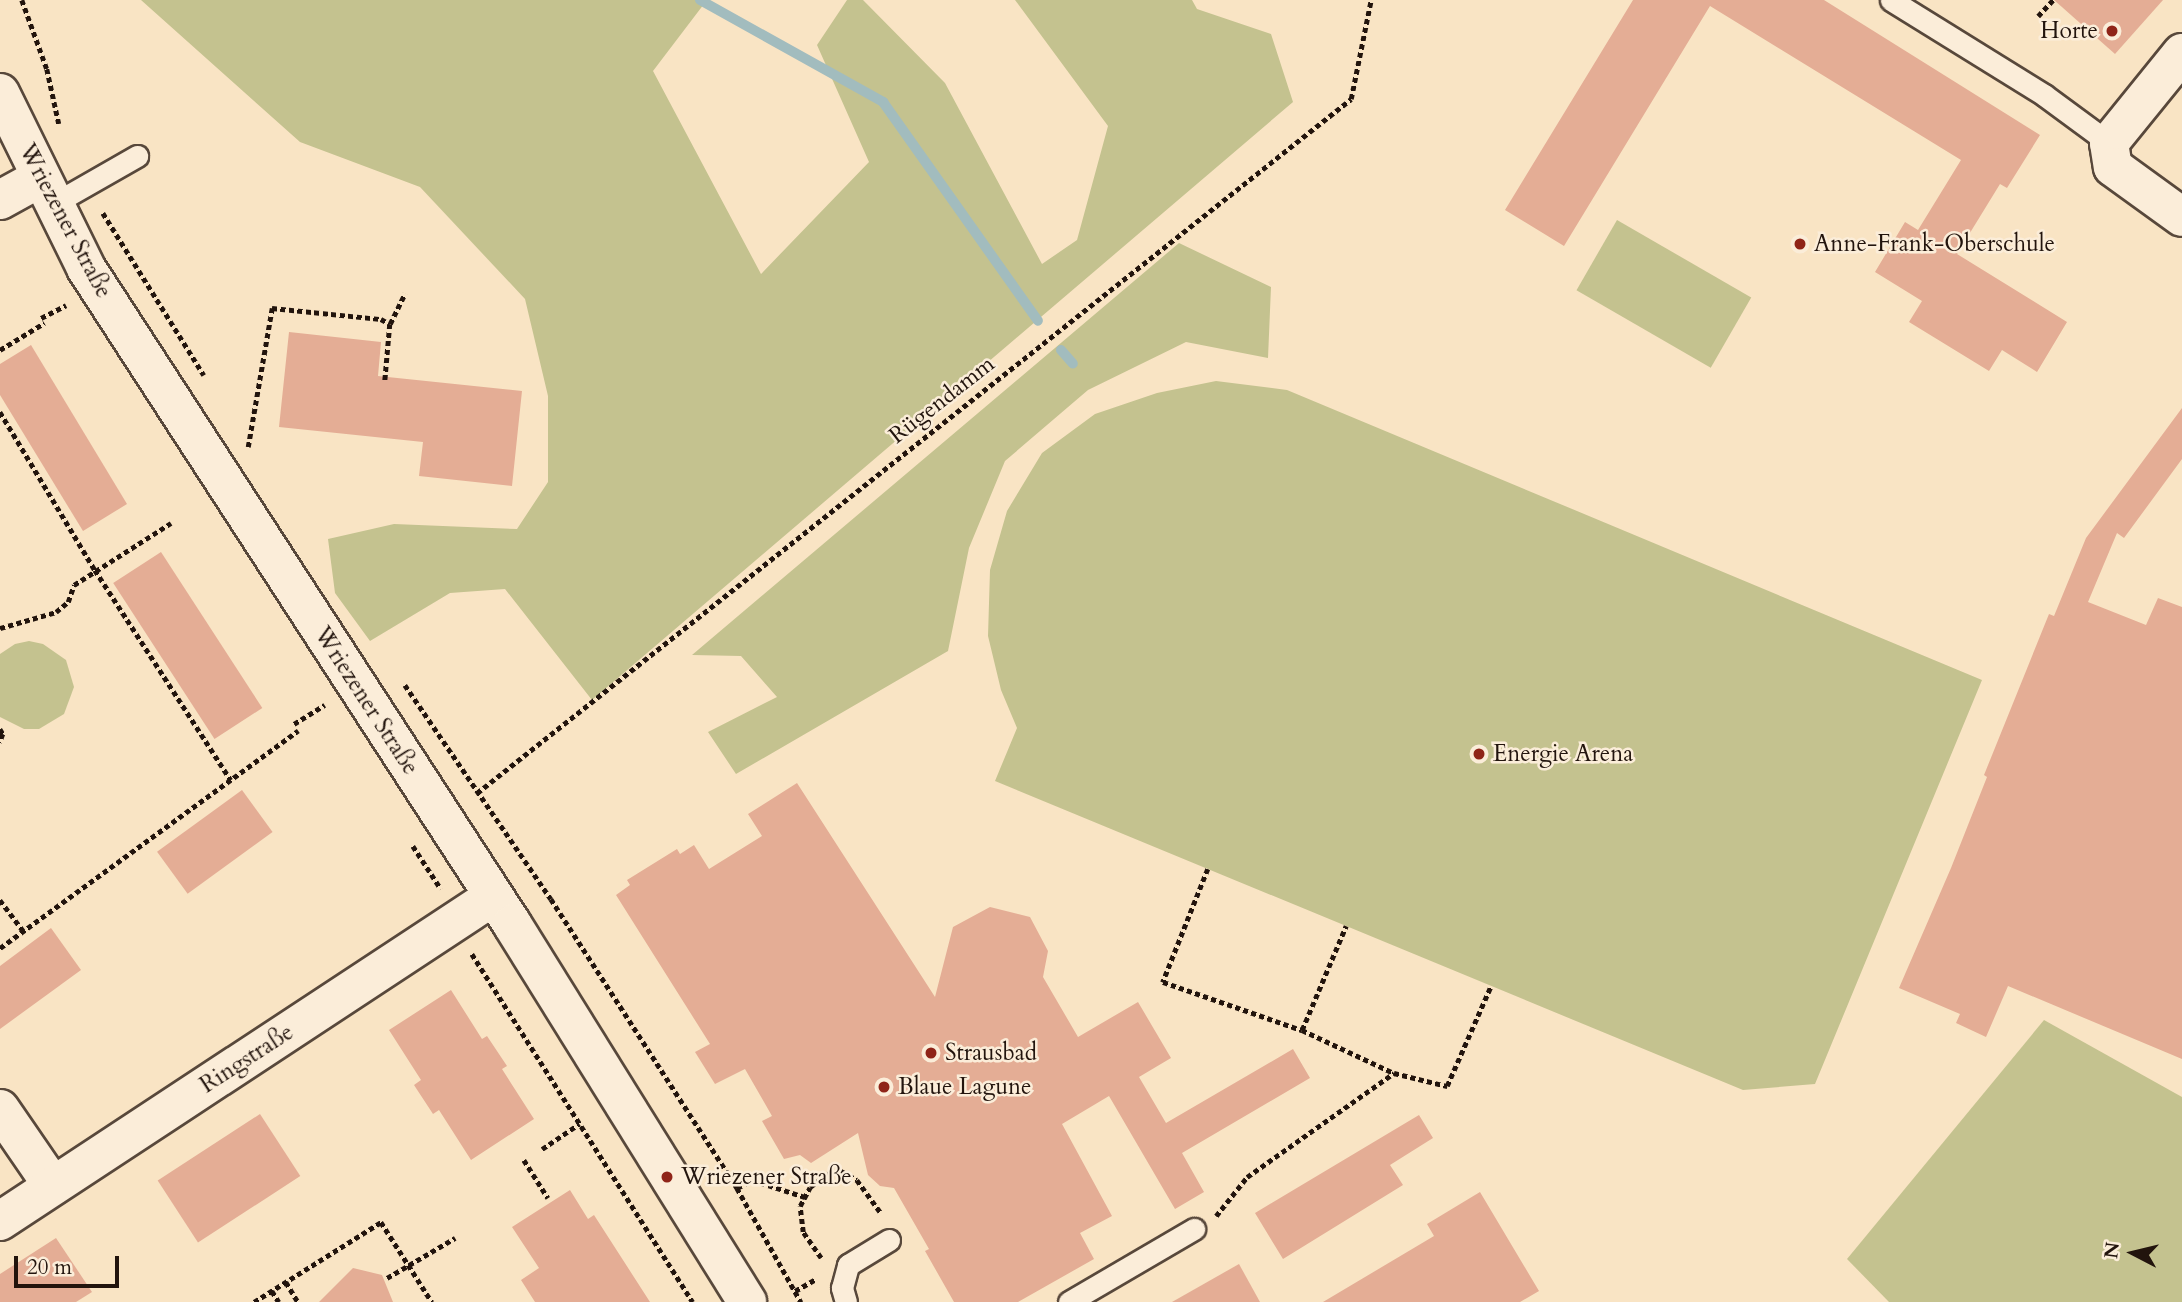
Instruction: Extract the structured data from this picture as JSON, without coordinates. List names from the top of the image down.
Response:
{
  "streets": {
    "street": ["Wriezener Straße", "Ringstraße"],
    "path": ["Rügendamm"]
  },
  "crossings": [
    ["Wriezener Straße", "Ringstraße"]
  ],
  "places": [
    "Horte",
    "Anne-Frank-Oberschule",
    "Energie Arena",
    "Strausbad",
    "Blaue Lagune",
    "Wriezener Straße"
  ],
  "scale_bar": "20 m",
  "north": "left"
}
